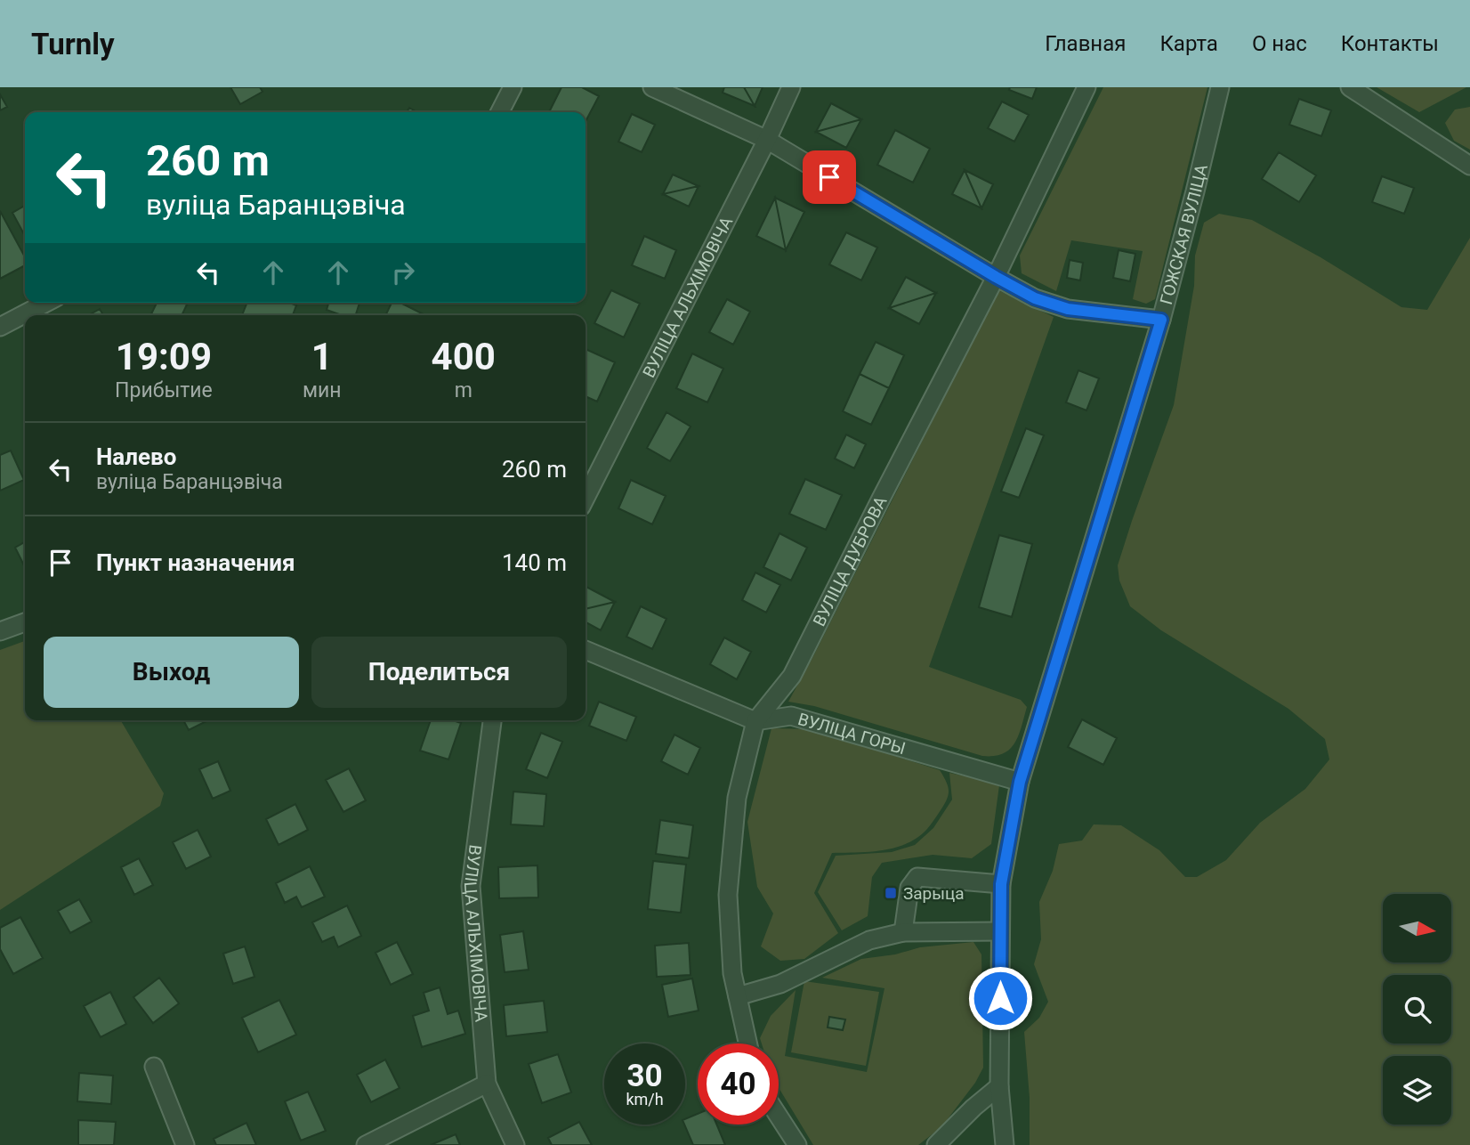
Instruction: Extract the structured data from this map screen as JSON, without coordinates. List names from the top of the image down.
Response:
{
  "streets": {
    "street": [
      "ГОЖСКАЯ ВУЛІЦА",
      "ВУЛІЦА АЛЬХІМОВІЧА",
      "ВУЛІЦА ДУБРОВА",
      "ВУЛІЦА ГОРЫ"
    ]
  },
  "crossings": [
    ["ГОЖСКАЯ ВУЛІЦА", "ВУЛІЦА ГОРЫ"],
    ["ВУЛІЦА ДУБРОВА", "ВУЛІЦА ГОРЫ"]
  ],
  "places": {
    "transit": ["Зарыца"]
  },
  "north": "right",
  "page": {
    "header": "Turnly",
    "nav": [
      "Главная",
      "Карта",
      "О нас",
      "Контакты"
    ],
    "turn": ["260 m", "вуліца Баранцэвіча"],
    "eta": [
      "19:09",
      "Прибытие",
      "1",
      "мин",
      "400",
      "m"
    ],
    "list": [
      {
        "name": "Налево",
        "note": "вуліца Баранцэвіча",
        "value": "260 m"
      },
      {
        "name": "Пункт назначения",
        "value": "140 m"
      }
    ],
    "buttons": ["Выход", "Поделиться"],
    "speed": "30 km/h",
    "limit": "40"
  }
}
